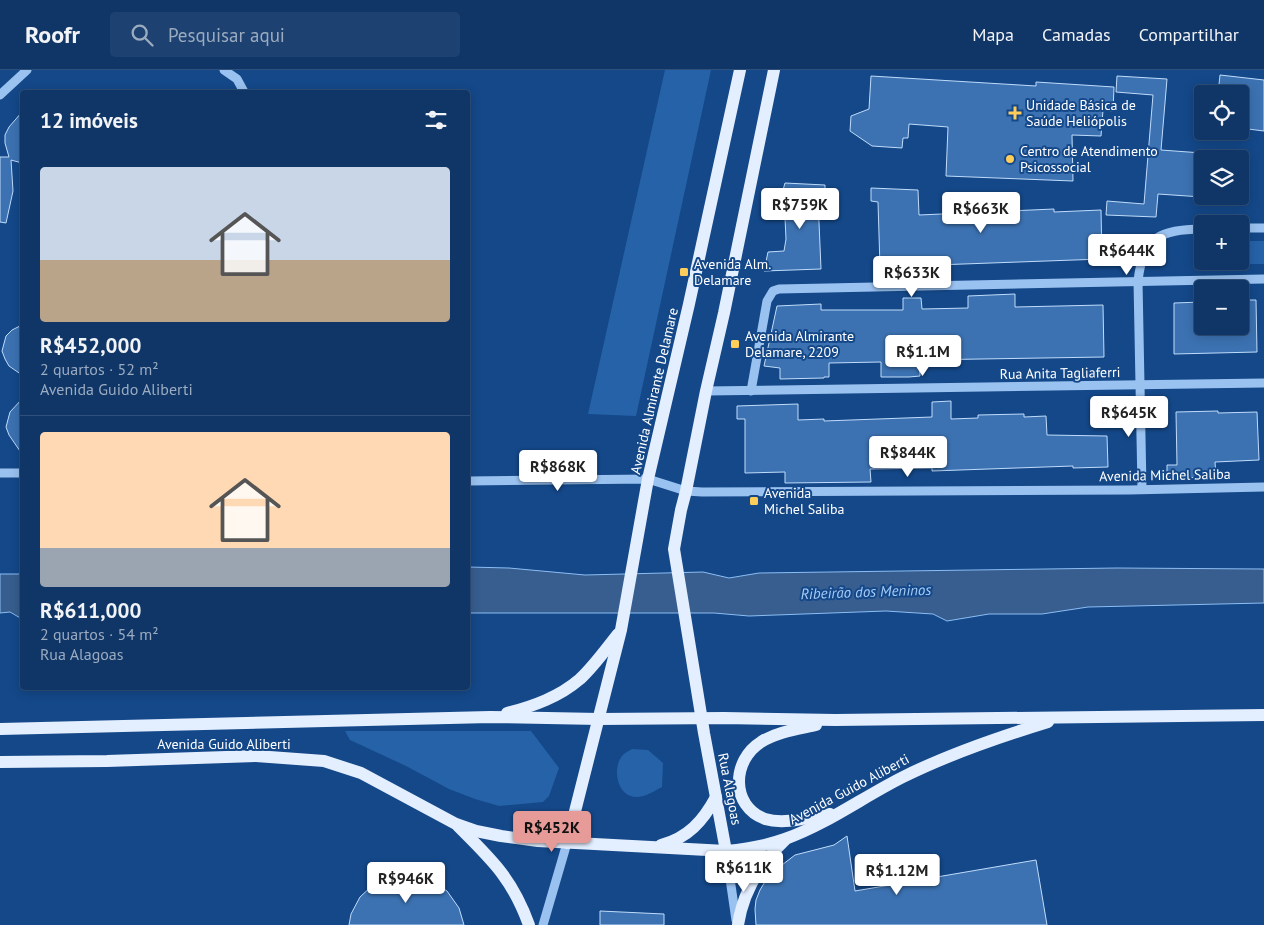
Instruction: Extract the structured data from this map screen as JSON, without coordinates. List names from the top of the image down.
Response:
{
  "streets": {
    "main road": ["Avenida Almirante Delamare", "Avenida Guido Aliberti", "Rua Alagoas"],
    "street": ["Rua Anita Tagliaferri", "Avenida Michel Saliba"]
  },
  "crossings": [
    ["Avenida Almirante Delamare", "Avenida Michel Saliba"],
    ["Avenida Almirante Delamare", "Avenida Guido Aliberti"],
    ["Avenida Guido Aliberti", "Rua Alagoas"]
  ],
  "water": ["Ribeirão dos Meninos"],
  "places": {
    "health": ["Unidade Básica de Saúde Heliópolis"],
    "other": ["Centro de Atendimento Psicossocial"],
    "transit": ["Avenida Alm. Delamare", "Avenida Almirante Delamare, 2209", "Avenida Michel Saliba"]
  },
  "page": {
    "header": "Roofr",
    "search": "Pesquisar aqui",
    "nav": ["Mapa", "Camadas", "Compartilhar"],
    "map_buttons": ["+", "−"],
    "heading": "12 imóveis",
    "list": [
      {
        "name": "R$452,000",
        "note": "2 quartos · 52 m² · Avenida Guido Aliberti"
      },
      {
        "name": "R$611,000",
        "note": "2 quartos · 54 m² · Rua Alagoas"
      }
    ],
    "price": [
      "R$759K",
      "R$663K",
      "R$644K",
      "R$633K",
      "R$1.1M",
      "R$645K",
      "R$844K",
      "R$868K",
      "R$452K",
      "R$611K",
      "R$1.12M",
      "R$946K"
    ]
  }
}
